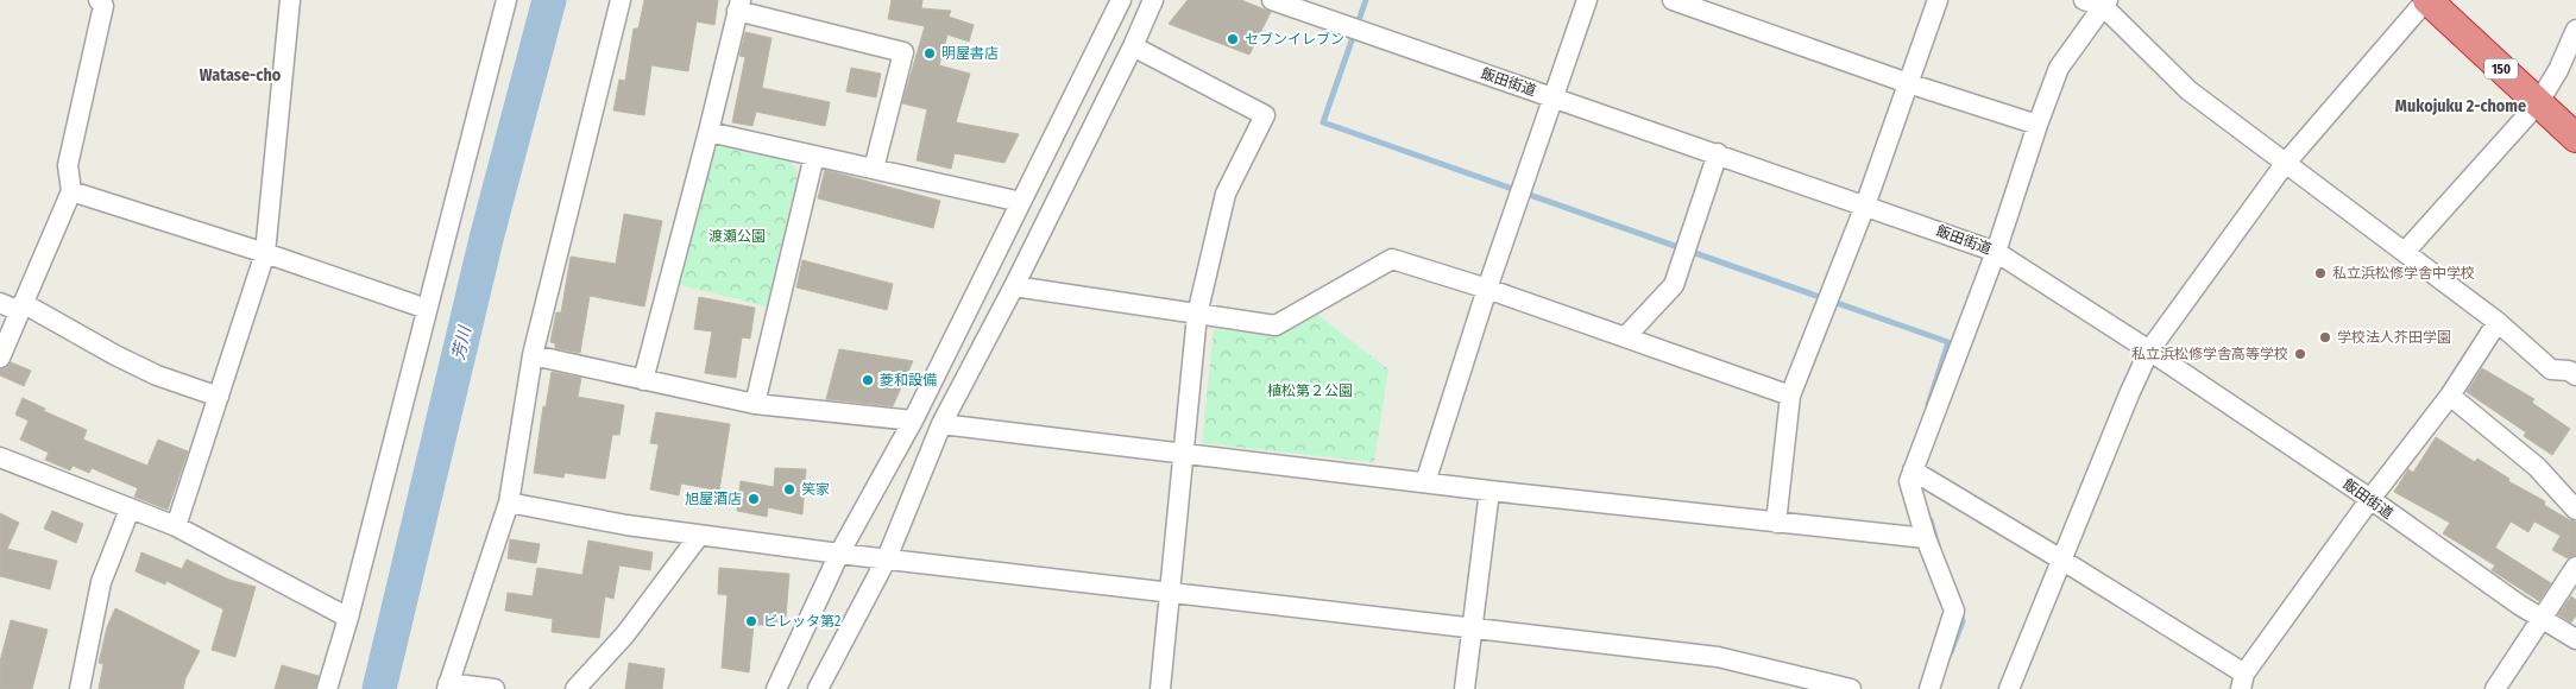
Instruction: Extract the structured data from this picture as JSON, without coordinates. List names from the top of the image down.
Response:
{
  "streets": {
    "highway": ["150"],
    "street": ["飯田街道"]
  },
  "districts": ["Watase-cho", "Mukojuku 2-chome"],
  "water": ["芳川"],
  "parks": ["渡瀬公園", "植松第２公園"],
  "places": [
    "セブンイレブン",
    "明屋書店",
    "私立浜松修学舎中学校",
    "学校法人芥田学園",
    "私立浜松修学舎高等学校",
    "菱和設備",
    "笑家",
    "旭屋酒店",
    "ビレッタ第2"
  ]
}
